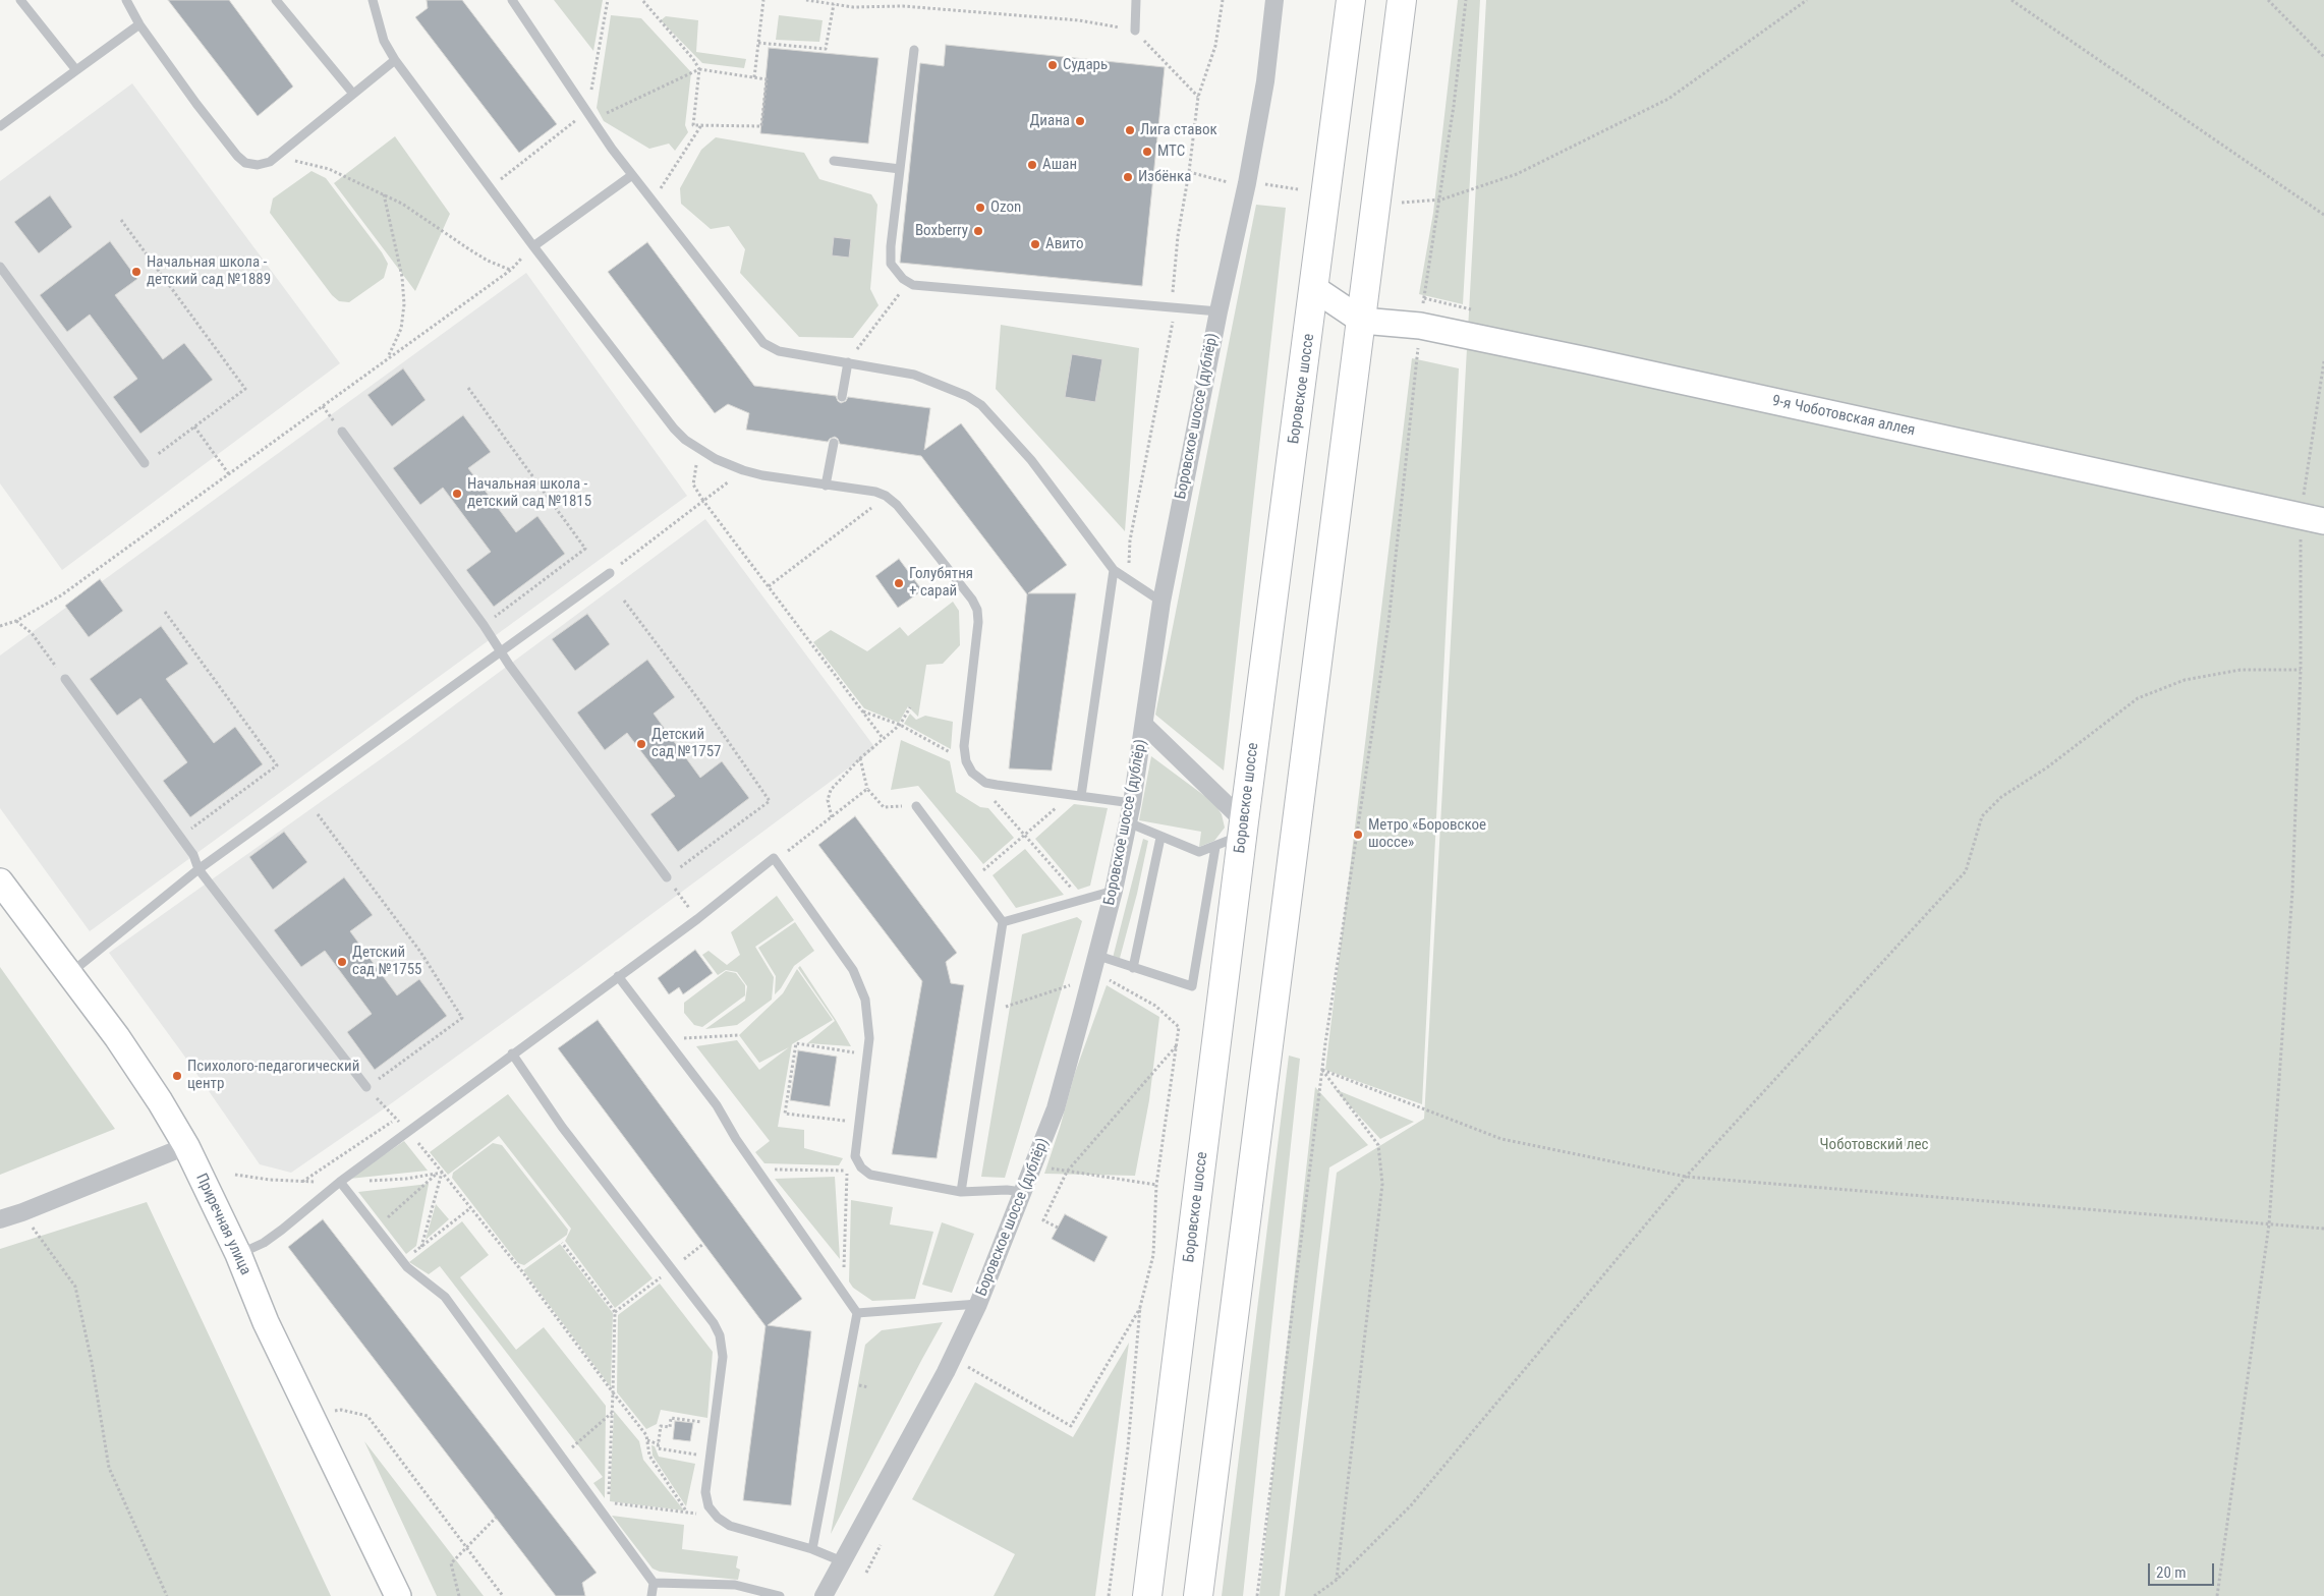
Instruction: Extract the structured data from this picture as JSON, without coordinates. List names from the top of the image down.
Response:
{
  "streets": {
    "main road": ["Боровское шоссе"],
    "street": ["Боровское шоссе (дублёр)", "9-я Чоботовская аллея", "Приречная улица"]
  },
  "parks": ["Чоботовский лес"],
  "places": [
    "Сударь",
    "Диана",
    "Лига ставок",
    "МТС",
    "Ашан",
    "Избёнка",
    "Ozon",
    "Boxberry",
    "Авито",
    "Начальная школа - детский сад №1889",
    "Начальная школа - детский сад №1815",
    "Голубятня + сарай",
    "Детский сад №1757",
    "Метро «Боровское шоссе»",
    "Детский сад №1755",
    "Психолого-педагогический центр"
  ],
  "scale_bar": "20 m"
}
